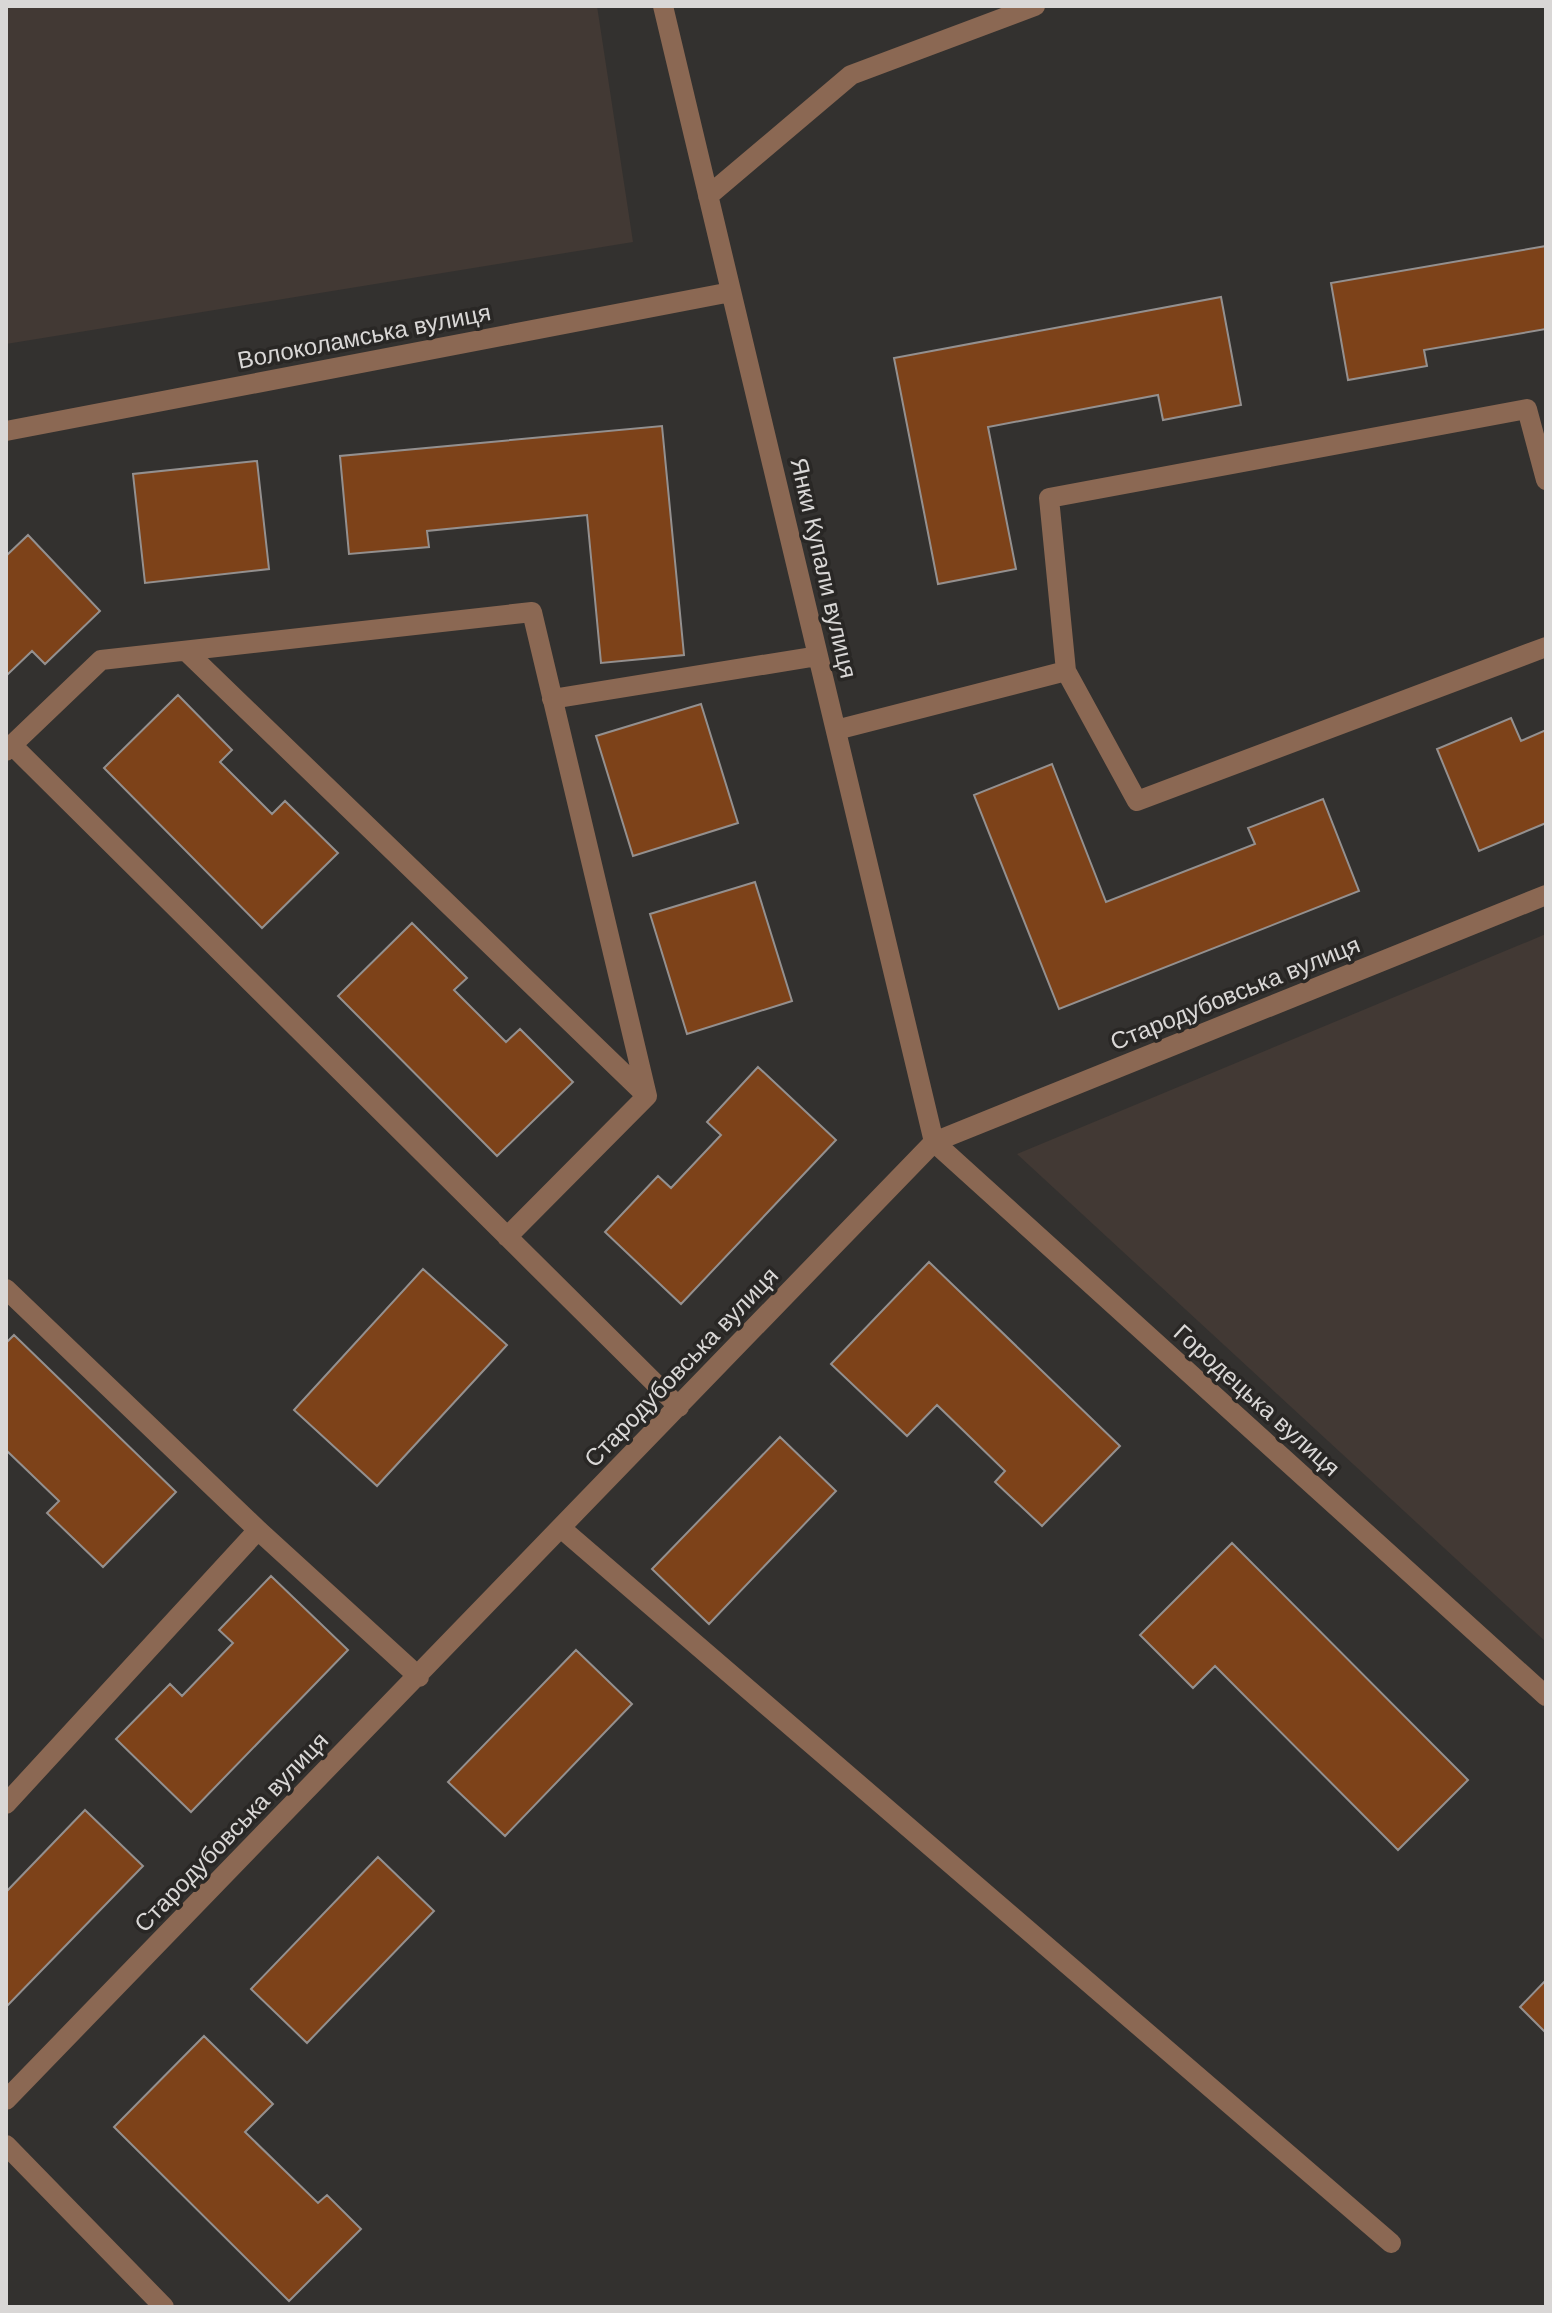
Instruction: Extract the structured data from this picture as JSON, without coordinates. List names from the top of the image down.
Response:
{
  "streets": {
    "street": [
      "Волоколамська вулиця",
      "Янки Купали вулиця",
      "Стародубовська вулиця",
      "Городецька вулиця"
    ]
  },
  "crossings": [
    ["Волоколамська вулиця", "Янки Купали вулиця"],
    ["Янки Купали вулиця", "Стародубовська вулиця"],
    ["Янки Купали вулиця", "Городецька вулиця"],
    ["Стародубовська вулиця", "Городецька вулиця"]
  ]
}
